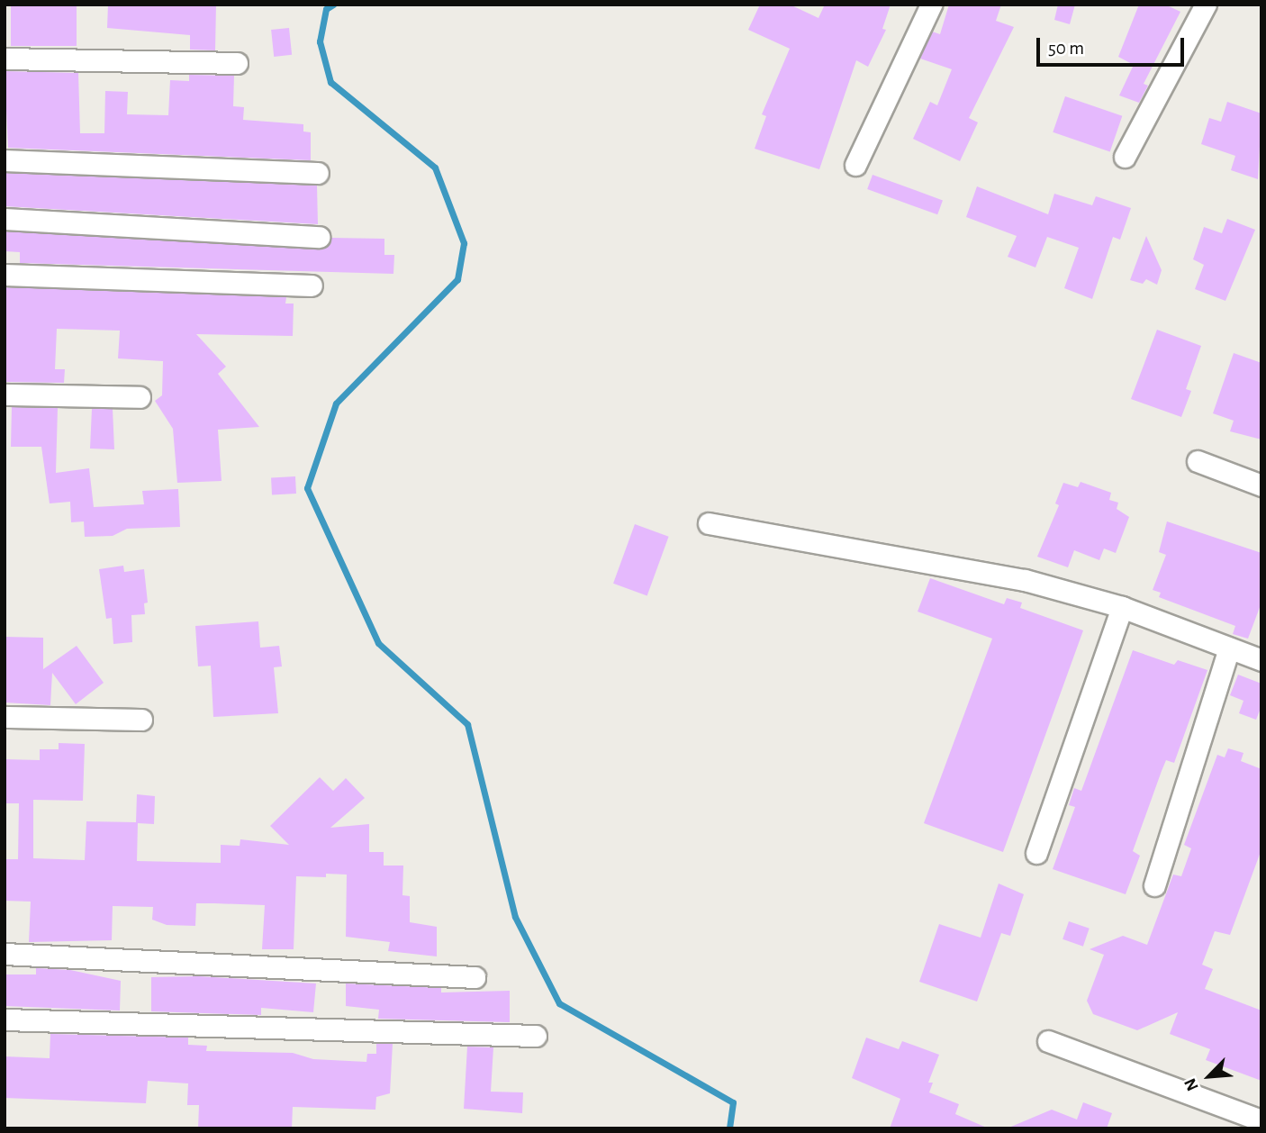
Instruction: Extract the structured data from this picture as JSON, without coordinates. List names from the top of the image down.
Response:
{
  "scale_bar": "50 m",
  "north": "bottom left"
}
